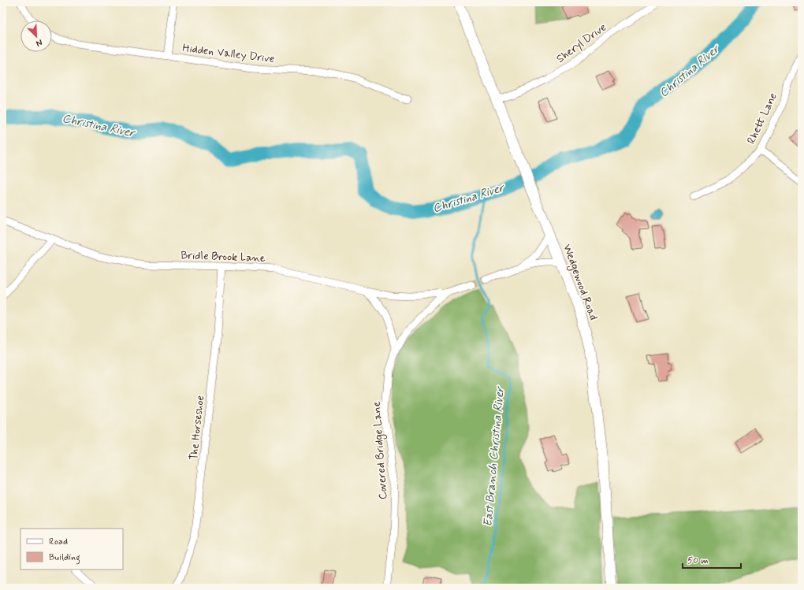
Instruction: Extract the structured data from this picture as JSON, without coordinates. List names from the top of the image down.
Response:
{
  "streets": {
    "street": [
      "Sheryl Drive",
      "Hidden Valley Drive",
      "Rhett Lane",
      "Bridle Brook Lane",
      "Wedgewood Road",
      "The Horseshoe",
      "Covered Bridge Lane"
    ]
  },
  "crossings": [
    ["Sheryl Drive", "Wedgewood Road"],
    ["Bridle Brook Lane", "The Horseshoe"],
    ["Bridle Brook Lane", "Covered Bridge Lane"]
  ],
  "water": ["Christina River", "East Branch Christina River"],
  "legend": ["Road", "Building"],
  "scale_bar": "50 m",
  "north": "bottom right"
}
